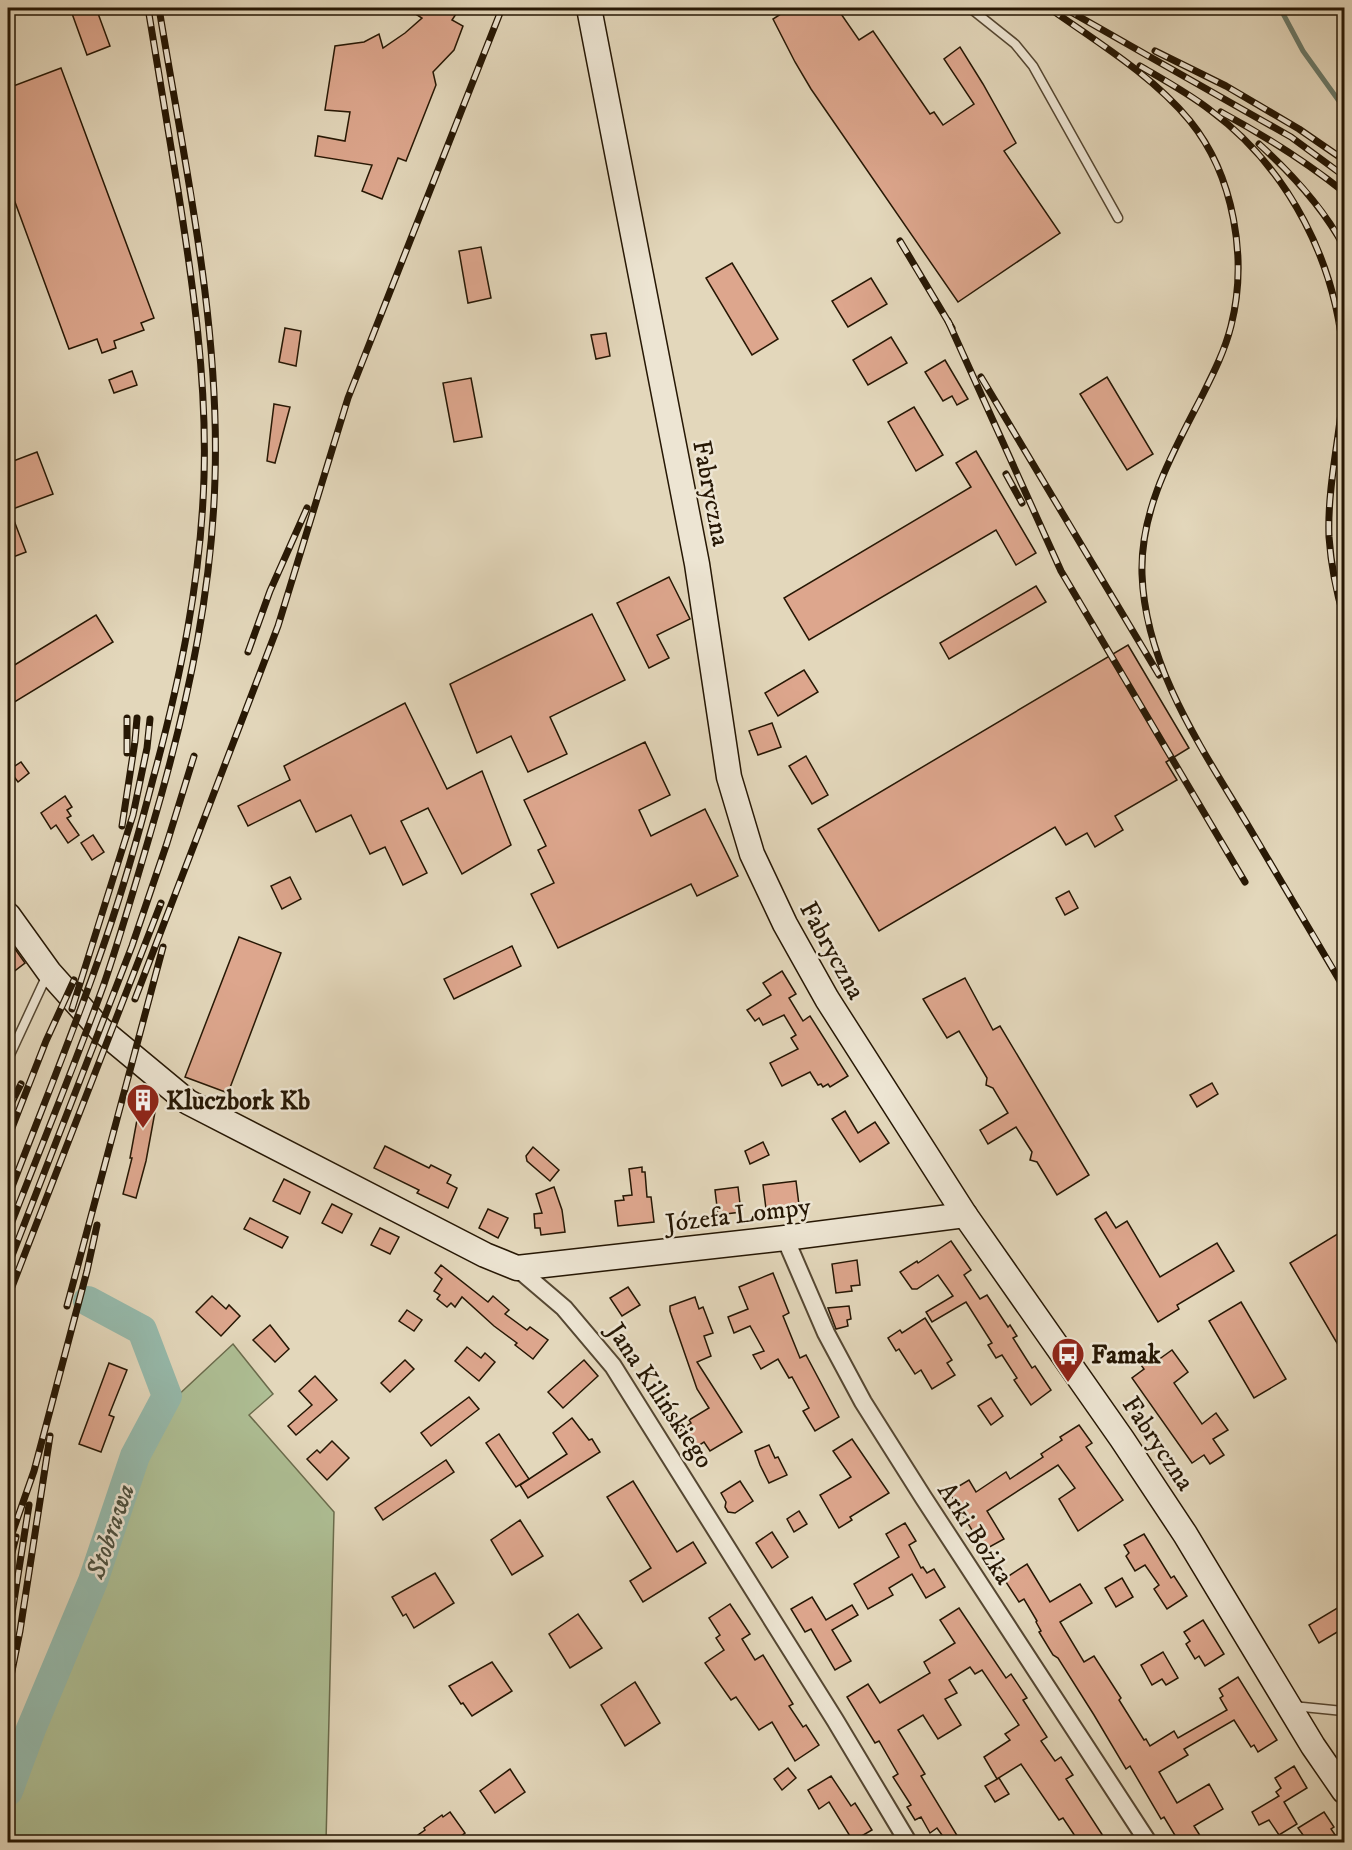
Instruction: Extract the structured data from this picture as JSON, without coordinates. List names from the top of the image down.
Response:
{
  "streets": {
    "street": [
      "Fabryczna",
      "Józefa Lompy",
      "Jana Kilińskiego",
      "Arki Bożka"
    ]
  },
  "crossings": [
    ["Fabryczna", "Józefa Lompy"],
    ["Józefa Lompy", "Jana Kilińskiego"],
    ["Józefa Lompy", "Arki Bożka"]
  ],
  "water": ["Stobrawa"],
  "places": {
    "building": ["Kluczbork Kb"],
    "bus stop": ["Famak"]
  }
}
